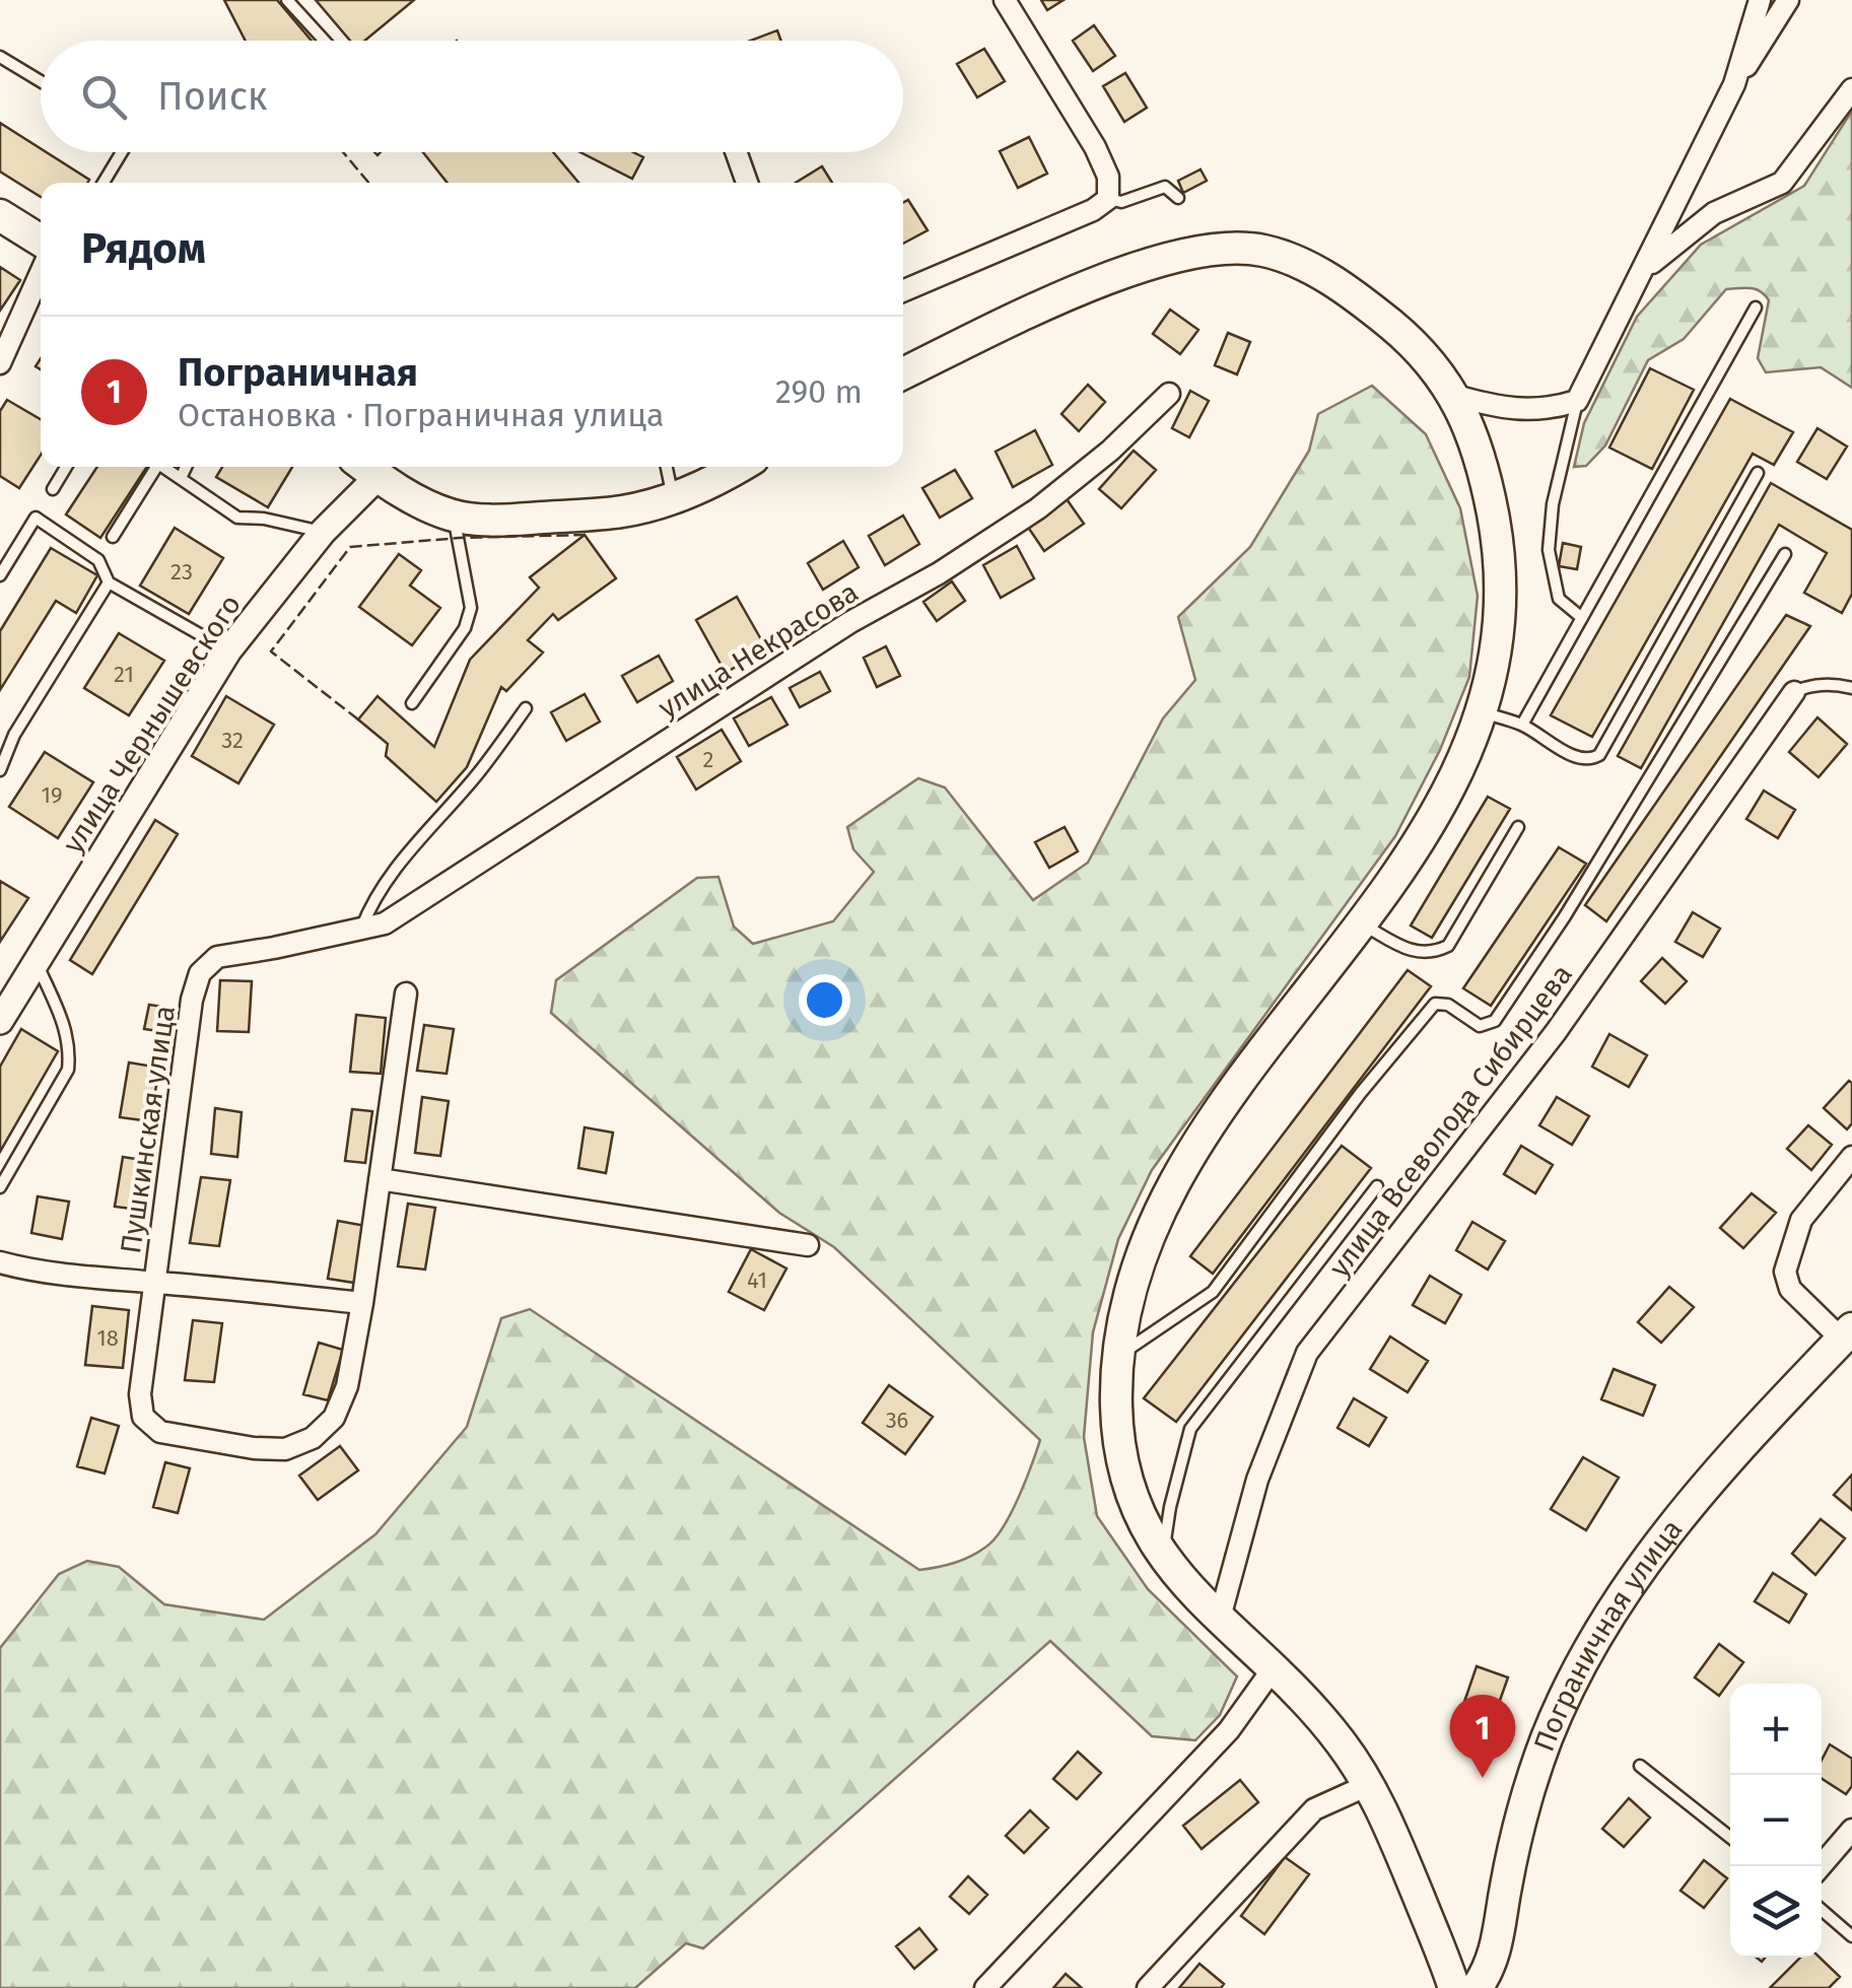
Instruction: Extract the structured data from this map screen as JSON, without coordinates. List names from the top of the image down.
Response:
{
  "streets": {
    "main road": ["Пограничная улица"],
    "street": [
      "улица Некрасова",
      "улица Чернышевского",
      "улица Всеволода Сибирцева",
      "Пушкинская улица"
    ]
  },
  "crossings": [
    ["улица Некрасова", "Пушкинская улица"]
  ],
  "house_numbers": [
    "23",
    "21",
    "32",
    "2",
    "19",
    "41",
    "18",
    "36"
  ],
  "page": {
    "search": "Поиск",
    "heading": "Рядом",
    "list": [
      {
        "mark": "1",
        "name": "Пограничная",
        "note": "Остановка · Пограничная улица",
        "value": "290 m"
      }
    ],
    "map_buttons": ["+", "−"],
    "pins": "1"
  }
}
